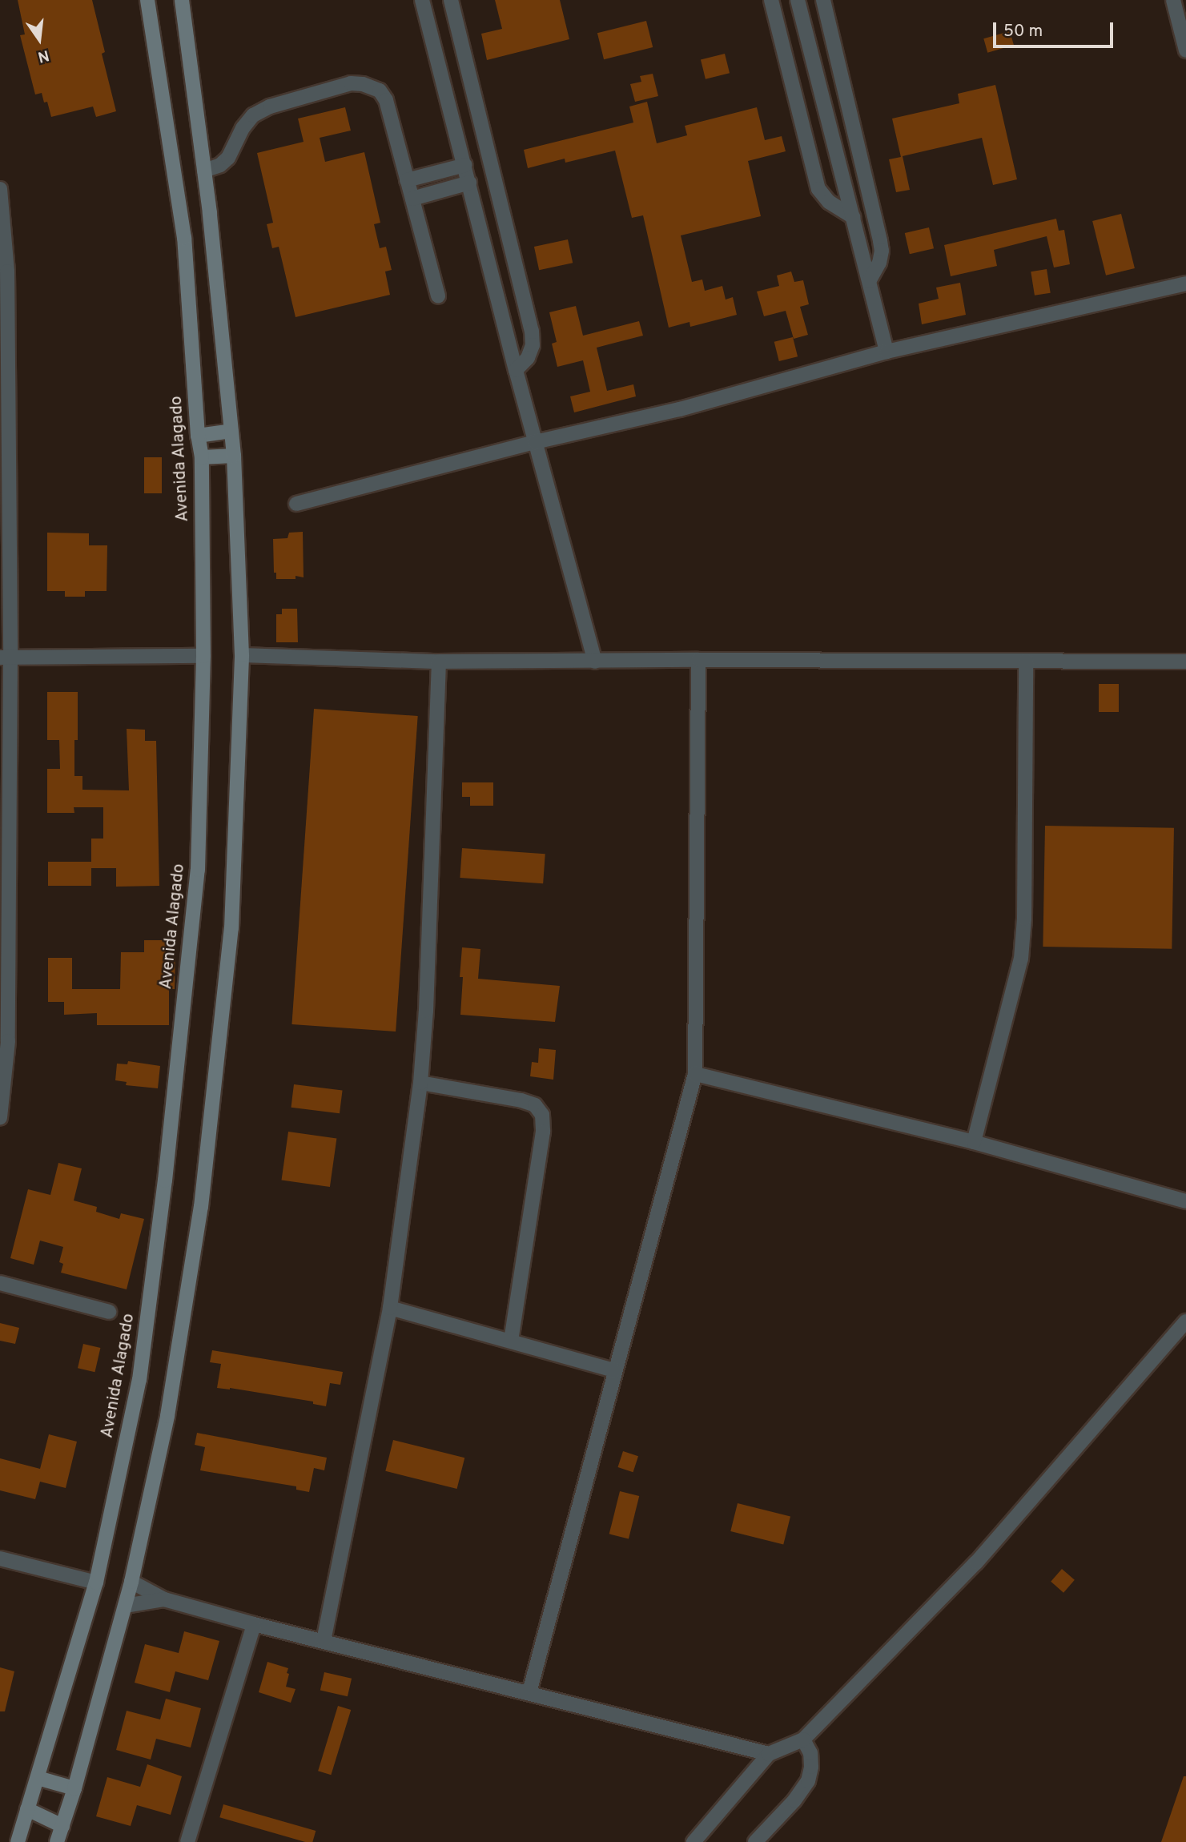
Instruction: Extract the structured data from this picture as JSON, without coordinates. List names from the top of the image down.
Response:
{
  "streets": {
    "main road": ["Avenida Alagado"]
  },
  "scale_bar": "50 m",
  "north": "bottom"
}
